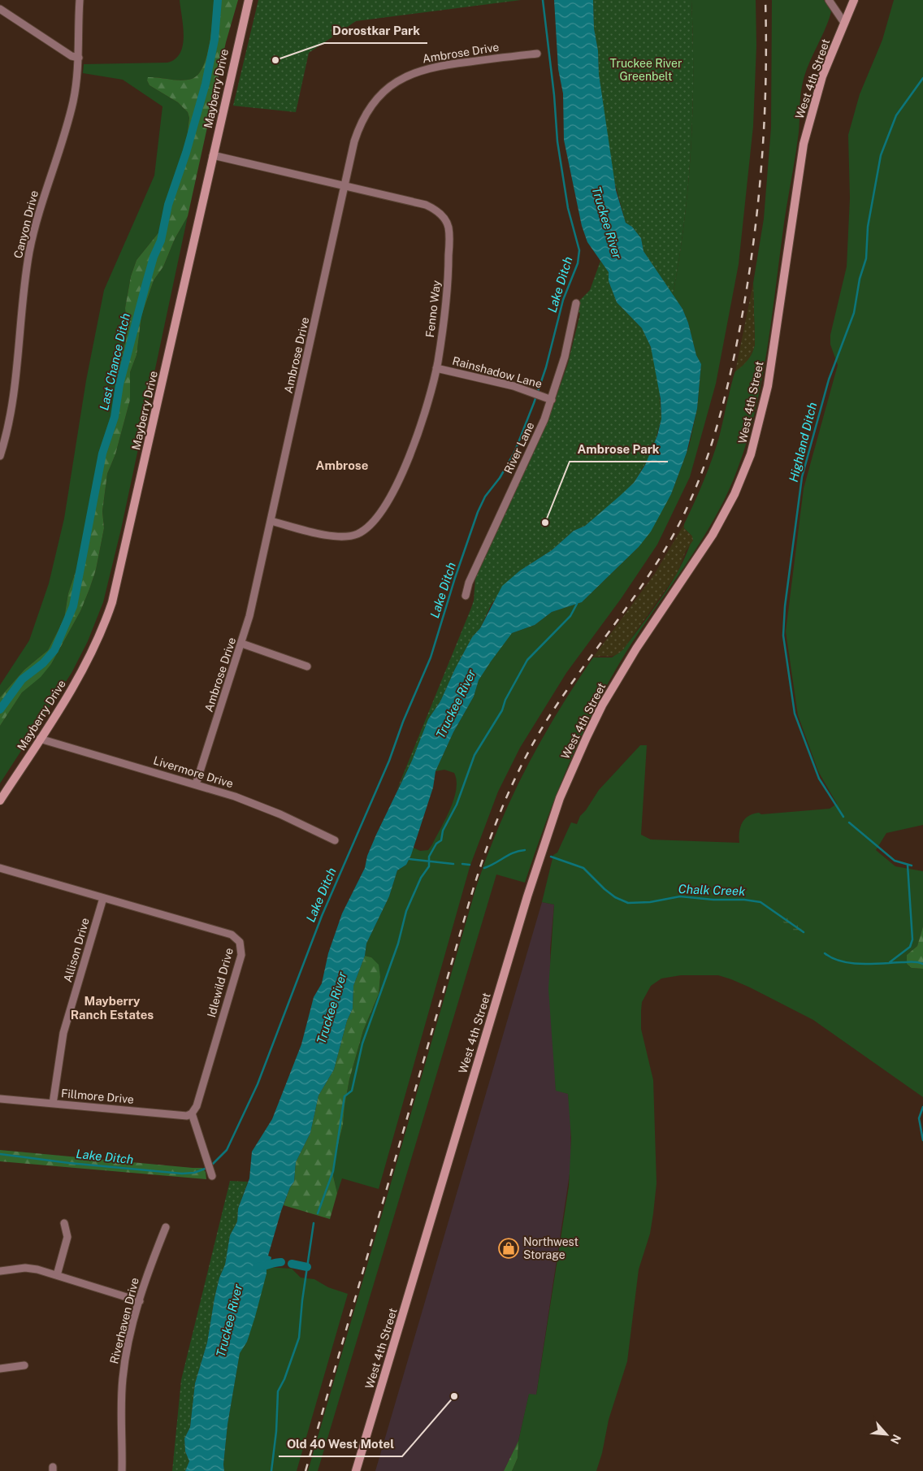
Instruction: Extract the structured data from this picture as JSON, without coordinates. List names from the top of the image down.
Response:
{
  "streets": {
    "main road": ["West 4th Street", "Mayberry Drive"],
    "street": [
      "Ambrose Drive",
      "Canyon Drive",
      "Fenno Way",
      "Rainshadow Lane",
      "River Lane",
      "Livermore Drive",
      "Allison Drive",
      "Idlewild Drive",
      "Fillmore Drive",
      "Riverhaven Drive"
    ]
  },
  "crossings": [
    ["Ambrose Drive", "Fenno Way"],
    ["Ambrose Drive", "Livermore Drive"],
    ["Mayberry Drive", "Fenno Way"],
    ["Mayberry Drive", "Livermore Drive"],
    ["Fenno Way", "Rainshadow Lane"],
    ["Rainshadow Lane", "River Lane"],
    ["Allison Drive", "Idlewild Drive"],
    ["Allison Drive", "Fillmore Drive"],
    ["Idlewild Drive", "Fillmore Drive"]
  ],
  "districts": ["Ambrose", "Mayberry Ranch Estates"],
  "water": [
    "Truckee River",
    "Lake Ditch",
    "Last Chance Ditch",
    "Highland Ditch",
    "Chalk Creek"
  ],
  "parks": ["Truckee River Greenbelt"],
  "places": {
    "other": ["Dorostkar Park", "Ambrose Park", "Old 40 West Motel"],
    "shop": ["Northwest Storage"]
  },
  "north": "bottom right"
}
